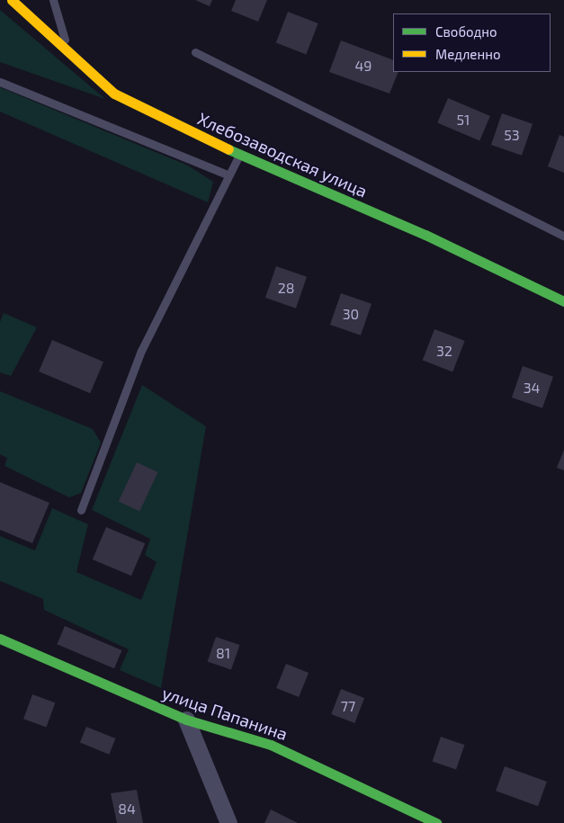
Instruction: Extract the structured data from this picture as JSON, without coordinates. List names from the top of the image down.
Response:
{
  "streets": {
    "street": ["Хлебозаводская улица", "улица Папанина"]
  },
  "house_numbers": [
    "49",
    "51",
    "53",
    "28",
    "30",
    "32",
    "34",
    "81",
    "77",
    "84"
  ],
  "legend": ["Свободно", "Медленно"]
}
